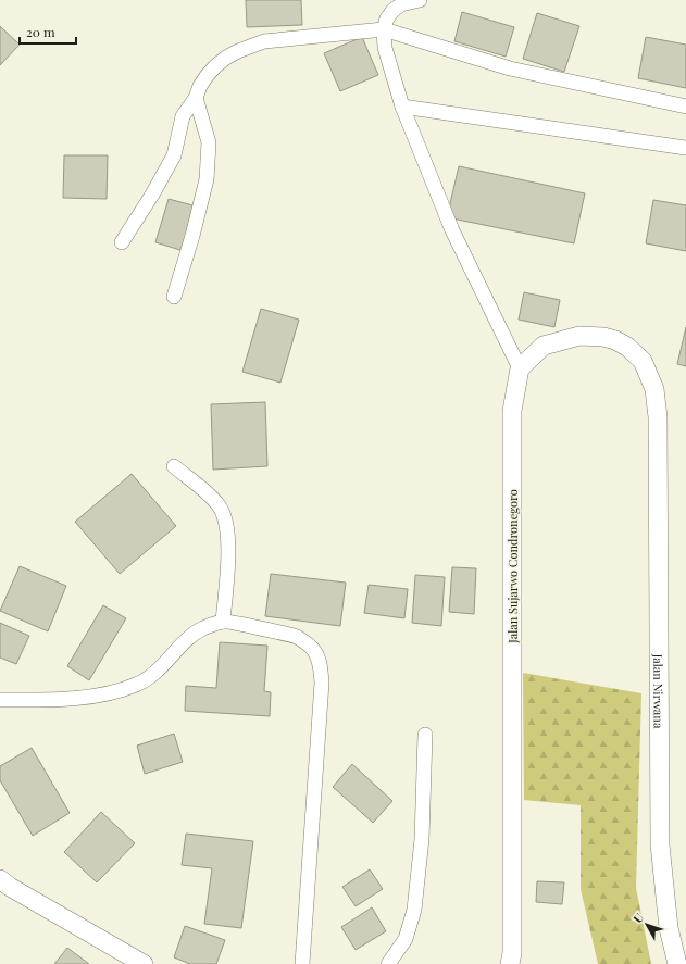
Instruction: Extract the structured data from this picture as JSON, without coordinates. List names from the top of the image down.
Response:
{
  "streets": {
    "street": ["Jalan Sujarwo Condronegoro", "Jalan Nirwana"]
  },
  "crossings": [
    ["Jalan Sujarwo Condronegoro", "Jalan Nirwana"]
  ],
  "scale_bar": "20 m",
  "north": "top left"
}
